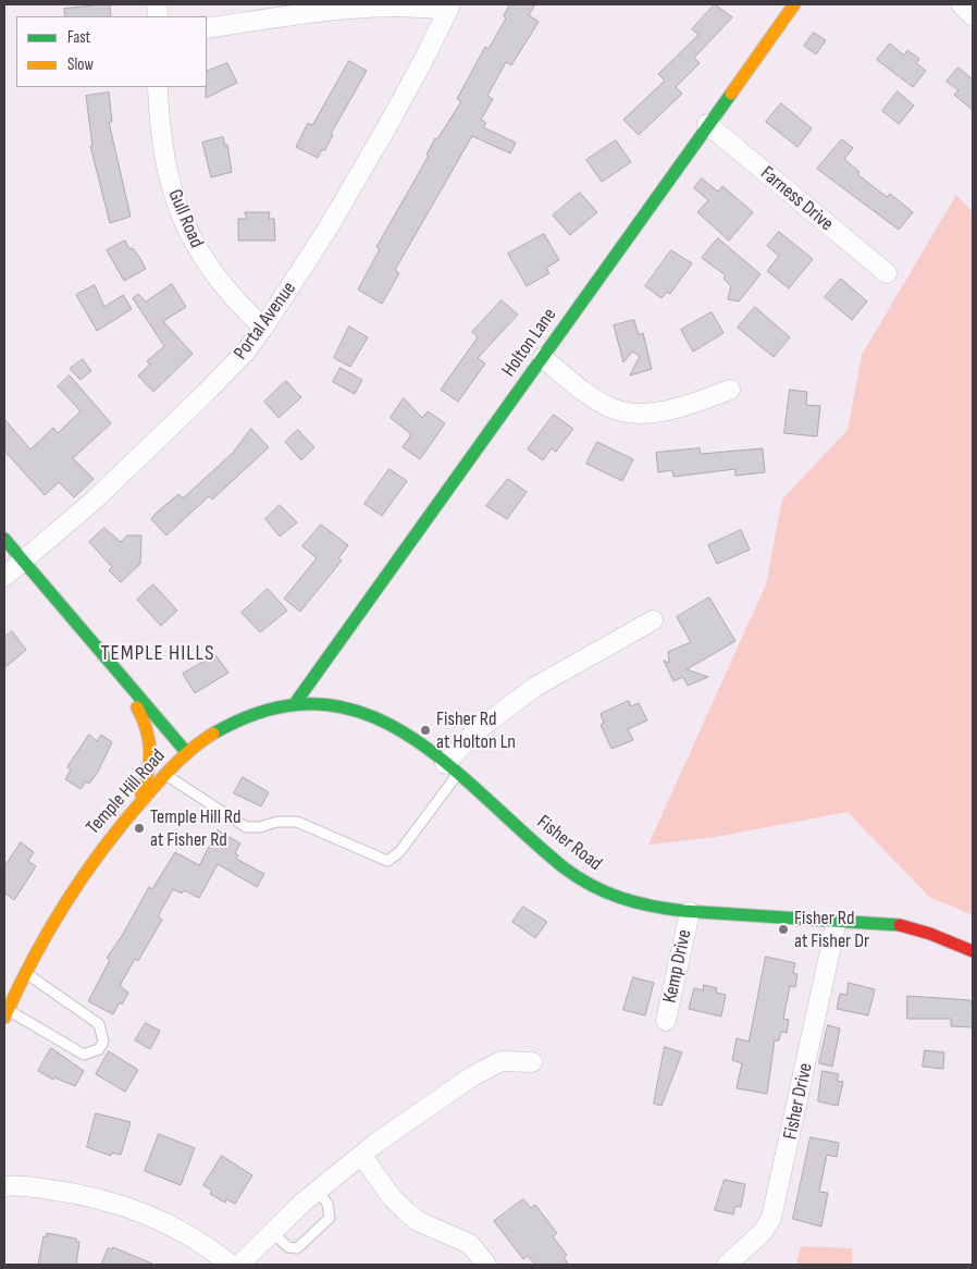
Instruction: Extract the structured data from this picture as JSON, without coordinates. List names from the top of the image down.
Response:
{
  "streets": {
    "street": [
      "Farness Drive",
      "Gull Road",
      "Portal Avenue",
      "Holton Lane",
      "Temple Hill Road",
      "Fisher Road",
      "Kemp Drive",
      "Fisher Drive"
    ]
  },
  "crossings": [
    ["Farness Drive", "Holton Lane"],
    ["Gull Road", "Portal Avenue"],
    ["Portal Avenue", "Temple Hill Road"],
    ["Holton Lane", "Fisher Road"],
    ["Temple Hill Road", "Fisher Road"],
    ["Fisher Road", "Kemp Drive"],
    ["Fisher Road", "Fisher Drive"]
  ],
  "districts": ["TEMPLE HILLS"],
  "places": ["Fisher Rd at Holton Ln", "Temple Hill Rd at Fisher Rd", "Fisher Rd at Fisher Dr"],
  "legend": ["Fast", "Slow"]
}
